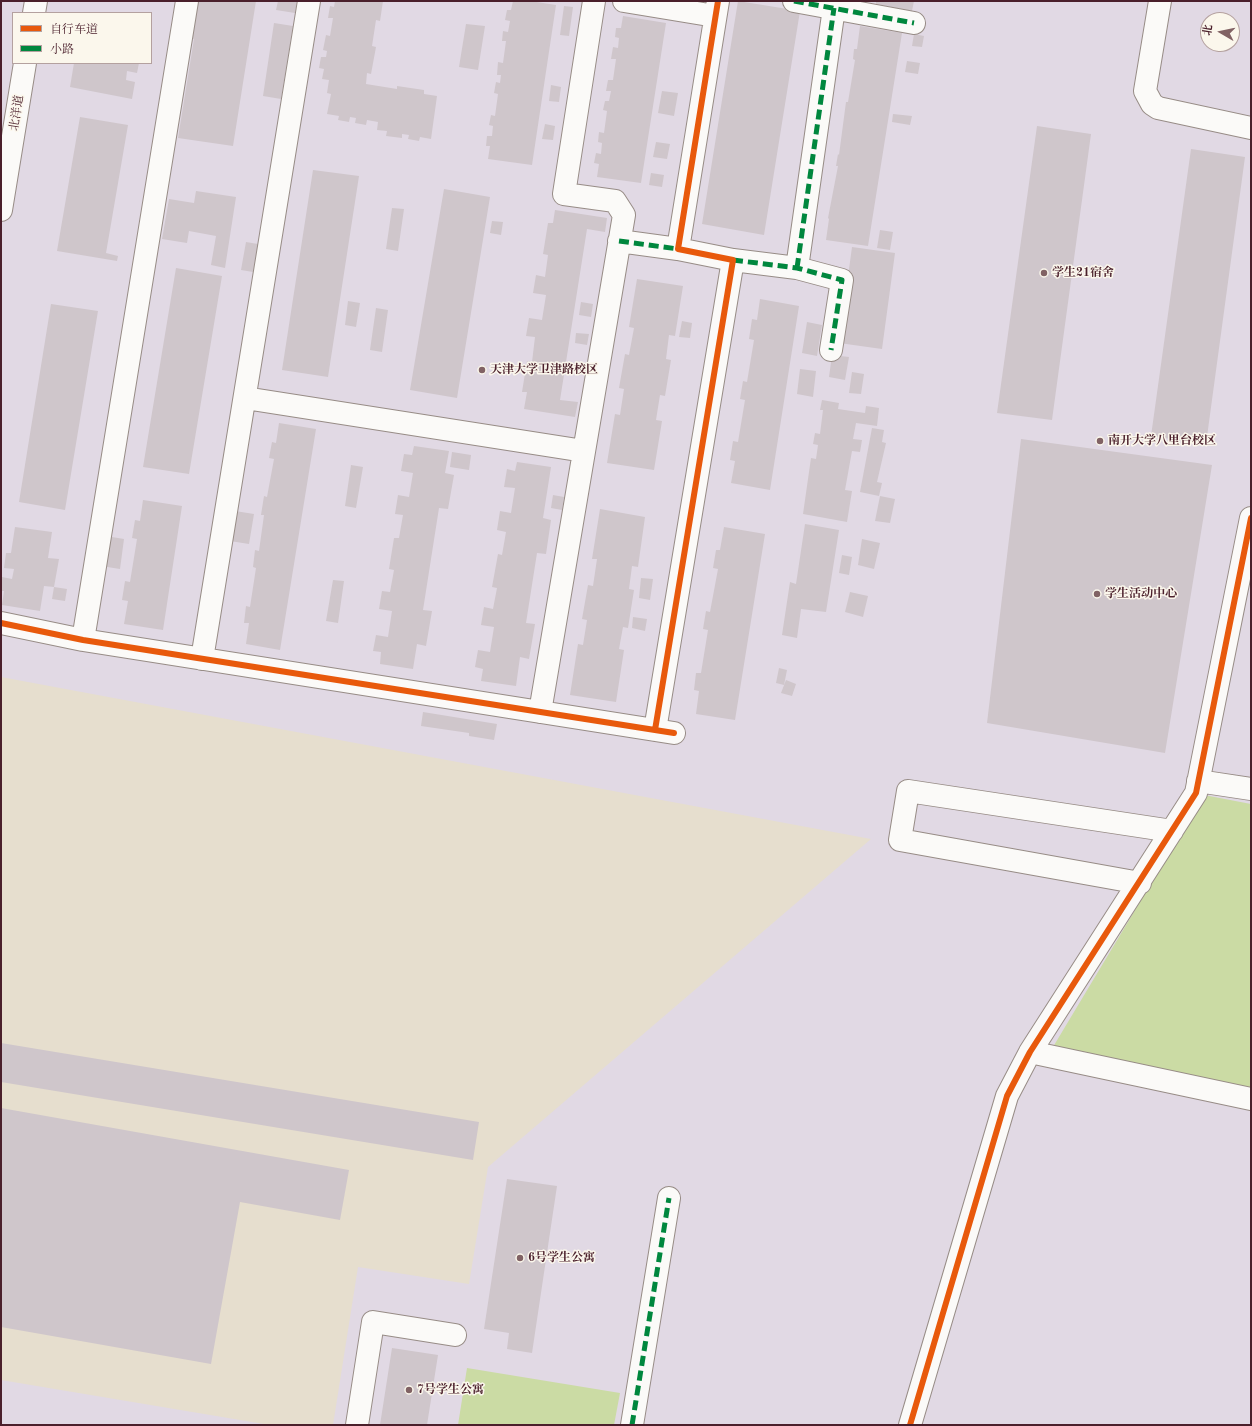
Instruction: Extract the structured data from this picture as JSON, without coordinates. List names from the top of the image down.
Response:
{
  "streets": {
    "street": ["北洋道"]
  },
  "places": [
    "学生21宿舍",
    "天津大学卫津路校区",
    "南开大学八里台校区",
    "学生活动中心",
    "6号学生公寓",
    "7号学生公寓"
  ],
  "legend": ["自行车道", "小路"],
  "north": "left"
}
